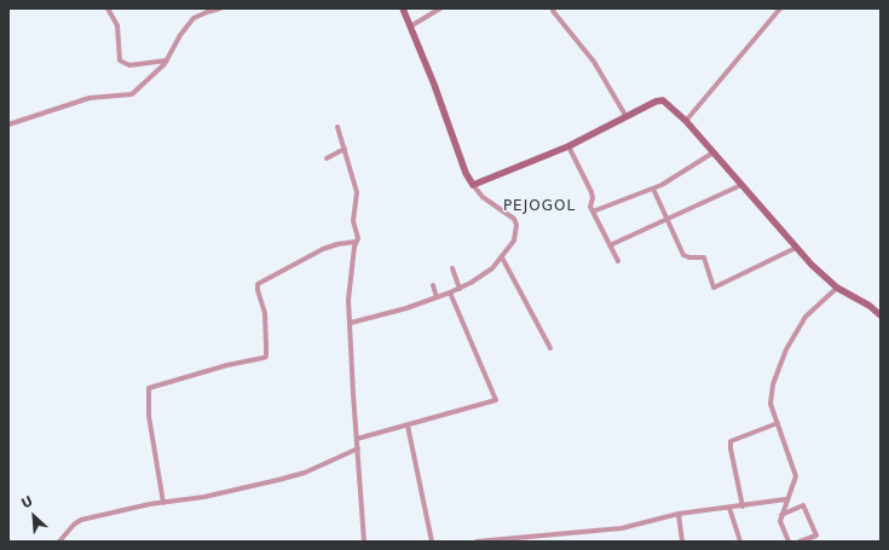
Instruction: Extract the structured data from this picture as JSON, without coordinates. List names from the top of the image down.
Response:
{
  "districts": ["PEJOGOL"],
  "north": "top left"
}
